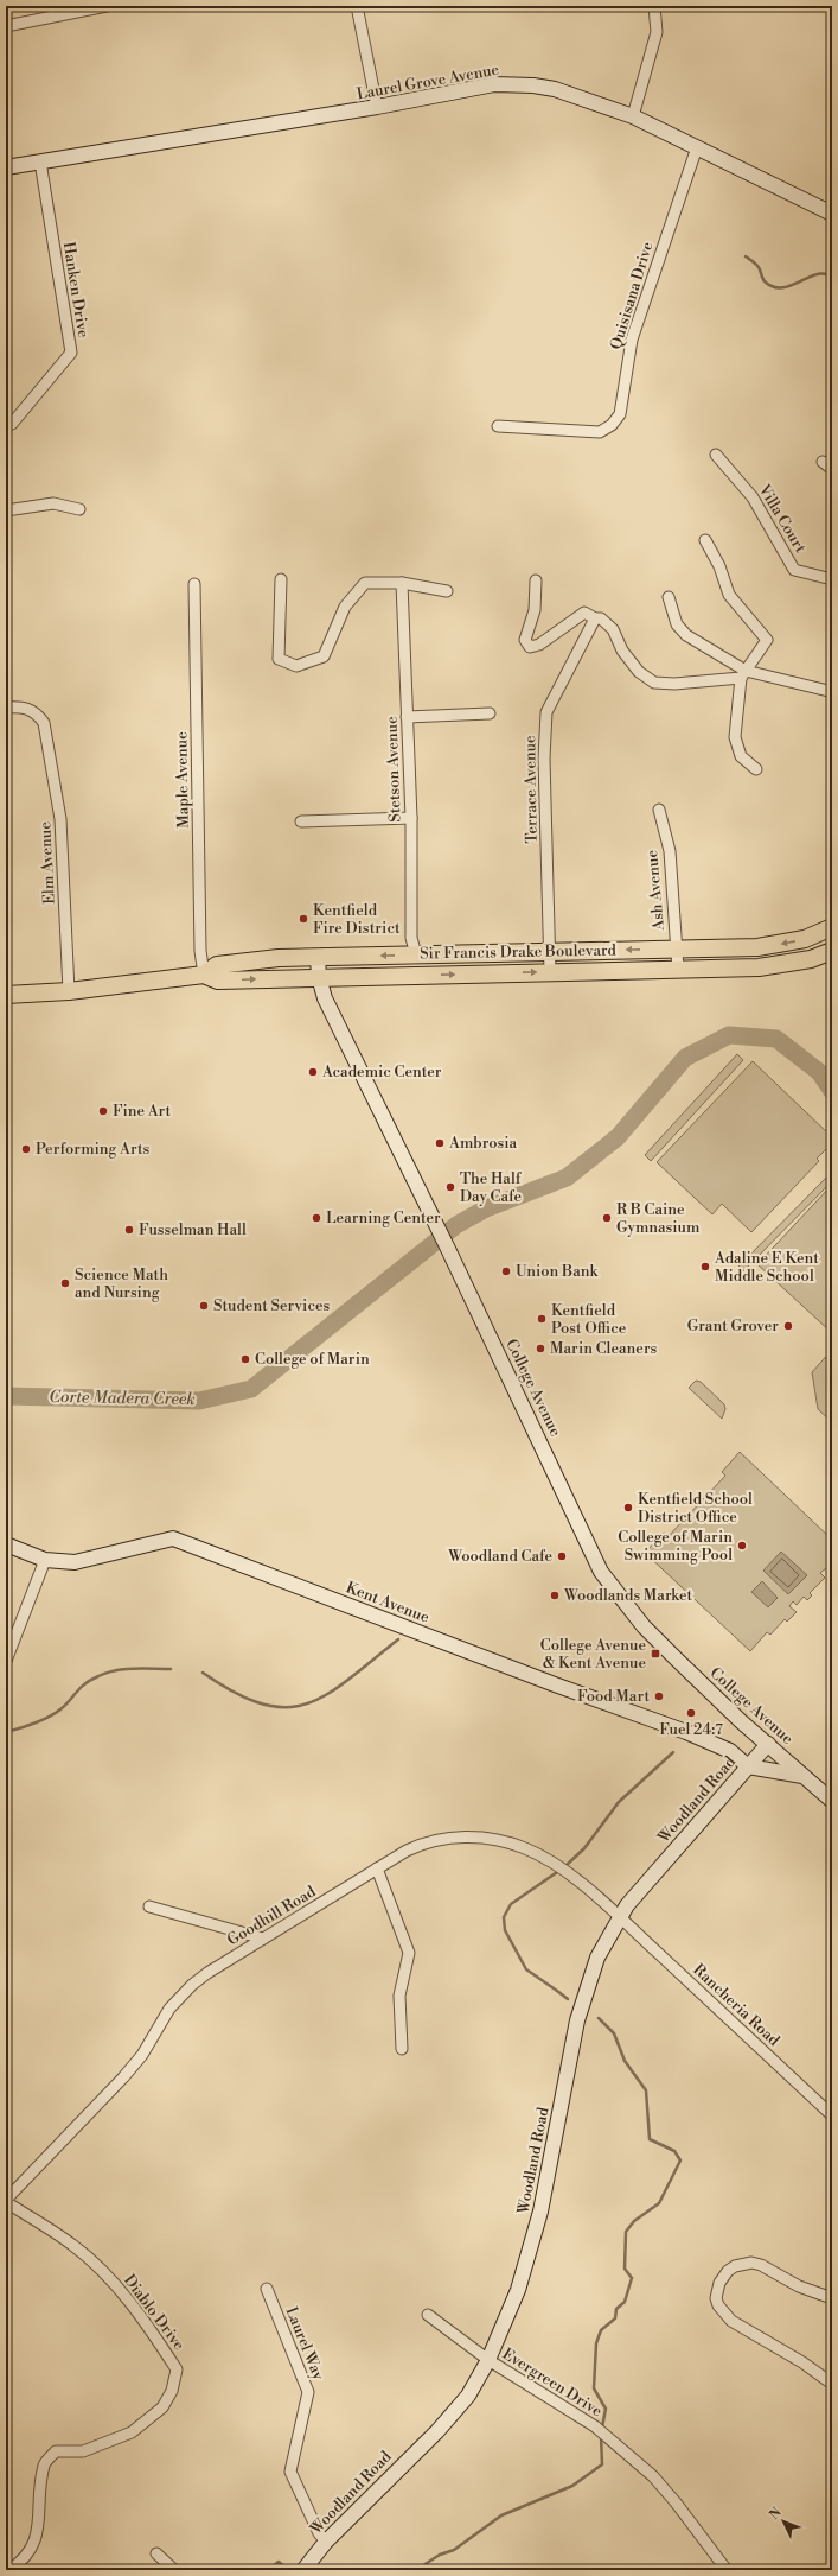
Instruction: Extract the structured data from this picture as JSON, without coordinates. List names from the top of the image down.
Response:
{
  "streets": {
    "main road": ["Sir Francis Drake Boulevard"],
    "street": [
      "Laurel Grove Avenue",
      "Hanken Drive",
      "Quisisana Drive",
      "Villa Court",
      "Stetson Avenue",
      "Maple Avenue",
      "Terrace Avenue",
      "Elm Avenue",
      "Ash Avenue",
      "College Avenue",
      "Kent Avenue",
      "Woodland Road",
      "Goodhill Road",
      "Rancheria Road",
      "Diablo Drive",
      "Laurel Way",
      "Evergreen Drive"
    ]
  },
  "crossings": [
    ["Laurel Grove Avenue", "Hanken Drive"],
    ["Laurel Grove Avenue", "Quisisana Drive"],
    ["Stetson Avenue", "Sir Francis Drake Boulevard"],
    ["Maple Avenue", "Sir Francis Drake Boulevard"],
    ["Terrace Avenue", "Sir Francis Drake Boulevard"],
    ["Elm Avenue", "Sir Francis Drake Boulevard"],
    ["Ash Avenue", "Sir Francis Drake Boulevard"],
    ["Sir Francis Drake Boulevard", "College Avenue"],
    ["College Avenue", "Woodland Road"],
    ["Kent Avenue", "Woodland Road"],
    ["Woodland Road", "Goodhill Road"],
    ["Woodland Road", "Rancheria Road"],
    ["Woodland Road", "Laurel Way"],
    ["Woodland Road", "Evergreen Drive"],
    ["Goodhill Road", "Rancheria Road"],
    ["Goodhill Road", "Diablo Drive"]
  ],
  "water": ["Corte Madera Creek"],
  "places": {
    "other": [
      "Kentfield Fire District",
      "Academic Center",
      "Fine Art",
      "Ambrosia",
      "Performing Arts",
      "The Half Day Cafe",
      "Learning Center",
      "R B Caine Gymnasium",
      "Fusselman Hall",
      "Adaline E Kent Middle School",
      "Union Bank",
      "Science Math and Nursing",
      "Student Services",
      "Kentfield Post Office",
      "Grant Grover",
      "Marin Cleaners",
      "College of Marin",
      "Kentfield School District Office",
      "College of Marin Swimming Pool",
      "Woodland Cafe",
      "Woodlands Market",
      "Food Mart",
      "Fuel 24:7"
    ],
    "transit": ["College Avenue & Kent Avenue"]
  },
  "north": "top left"
}
